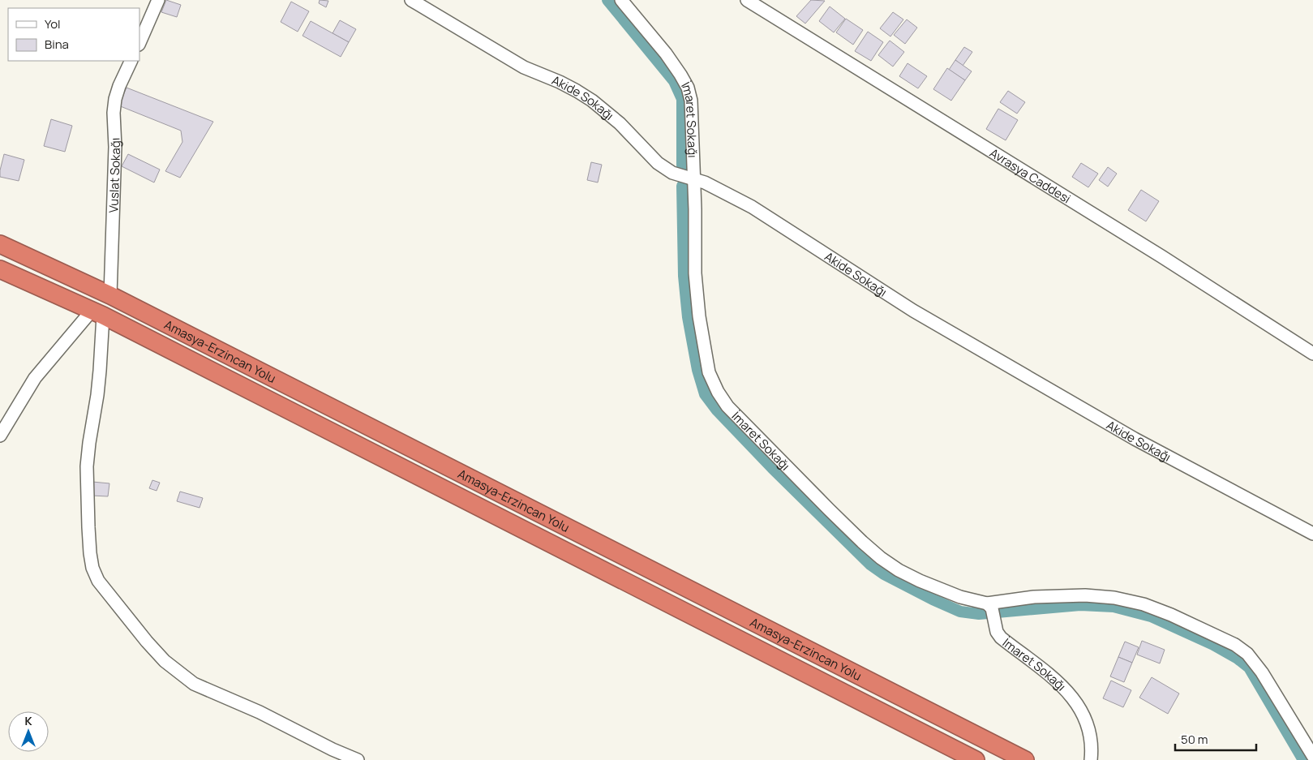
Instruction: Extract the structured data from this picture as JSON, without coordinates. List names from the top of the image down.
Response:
{
  "streets": {
    "highway": ["Amasya-Erzincan Yolu"],
    "street": [
      "Akide Sokağı",
      "İmaret Sokağı",
      "Vuslat Sokağı",
      "Avrasya Caddesi"
    ]
  },
  "crossings": [
    ["Akide Sokağı", "İmaret Sokağı"],
    ["Vuslat Sokağı", "Amasya-Erzincan Yolu"]
  ],
  "legend": ["Yol", "Bina"],
  "scale_bar": "50 m",
  "north": "top"
}
